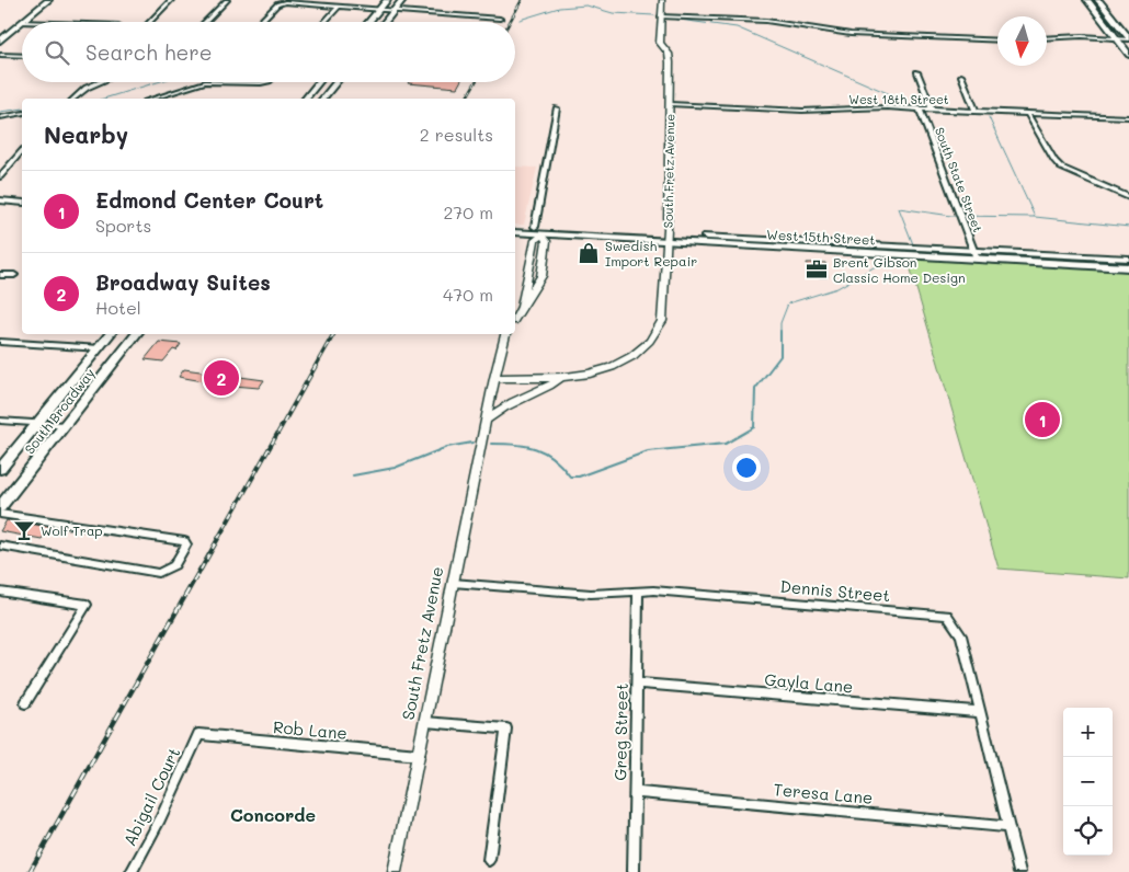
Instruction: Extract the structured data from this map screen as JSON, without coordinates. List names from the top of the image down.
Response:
{
  "streets": {
    "main road": ["West 15th Street", "South Broadway"],
    "street": [
      "West 18th Street",
      "South Fretz Avenue",
      "South State Street",
      "Dennis Street",
      "Gayla Lane",
      "Rob Lane",
      "Greg Street",
      "Teresa Lane",
      "Abigail Court"
    ]
  },
  "crossings": [
    ["West 18th Street", "South Fretz Avenue"],
    ["West 18th Street", "South State Street"],
    ["South Fretz Avenue", "West 15th Street"],
    ["South Fretz Avenue", "Dennis Street"],
    ["South Fretz Avenue", "Rob Lane"],
    ["South State Street", "West 15th Street"],
    ["Dennis Street", "Gayla Lane"],
    ["Dennis Street", "Greg Street"],
    ["Dennis Street", "Teresa Lane"],
    ["Gayla Lane", "Greg Street"],
    ["Rob Lane", "Abigail Court"],
    ["Greg Street", "Teresa Lane"]
  ],
  "districts": ["Concorde"],
  "places": {
    "shop": ["Swedish Import Repair"],
    "office": ["Brent Gibson Classic Home Design"],
    "bar": ["Wolf Trap"]
  },
  "north": "bottom",
  "page": {
    "search": "Search here",
    "heading": ["Nearby", "2 results"],
    "list": [
      {
        "mark": "1",
        "name": "Edmond Center Court",
        "note": "Sports",
        "value": "270 m"
      },
      {
        "mark": "2",
        "name": "Broadway Suites",
        "note": "Hotel",
        "value": "470 m"
      }
    ],
    "pins": ["2", "1"],
    "map_buttons": ["+", "−"]
  }
}
